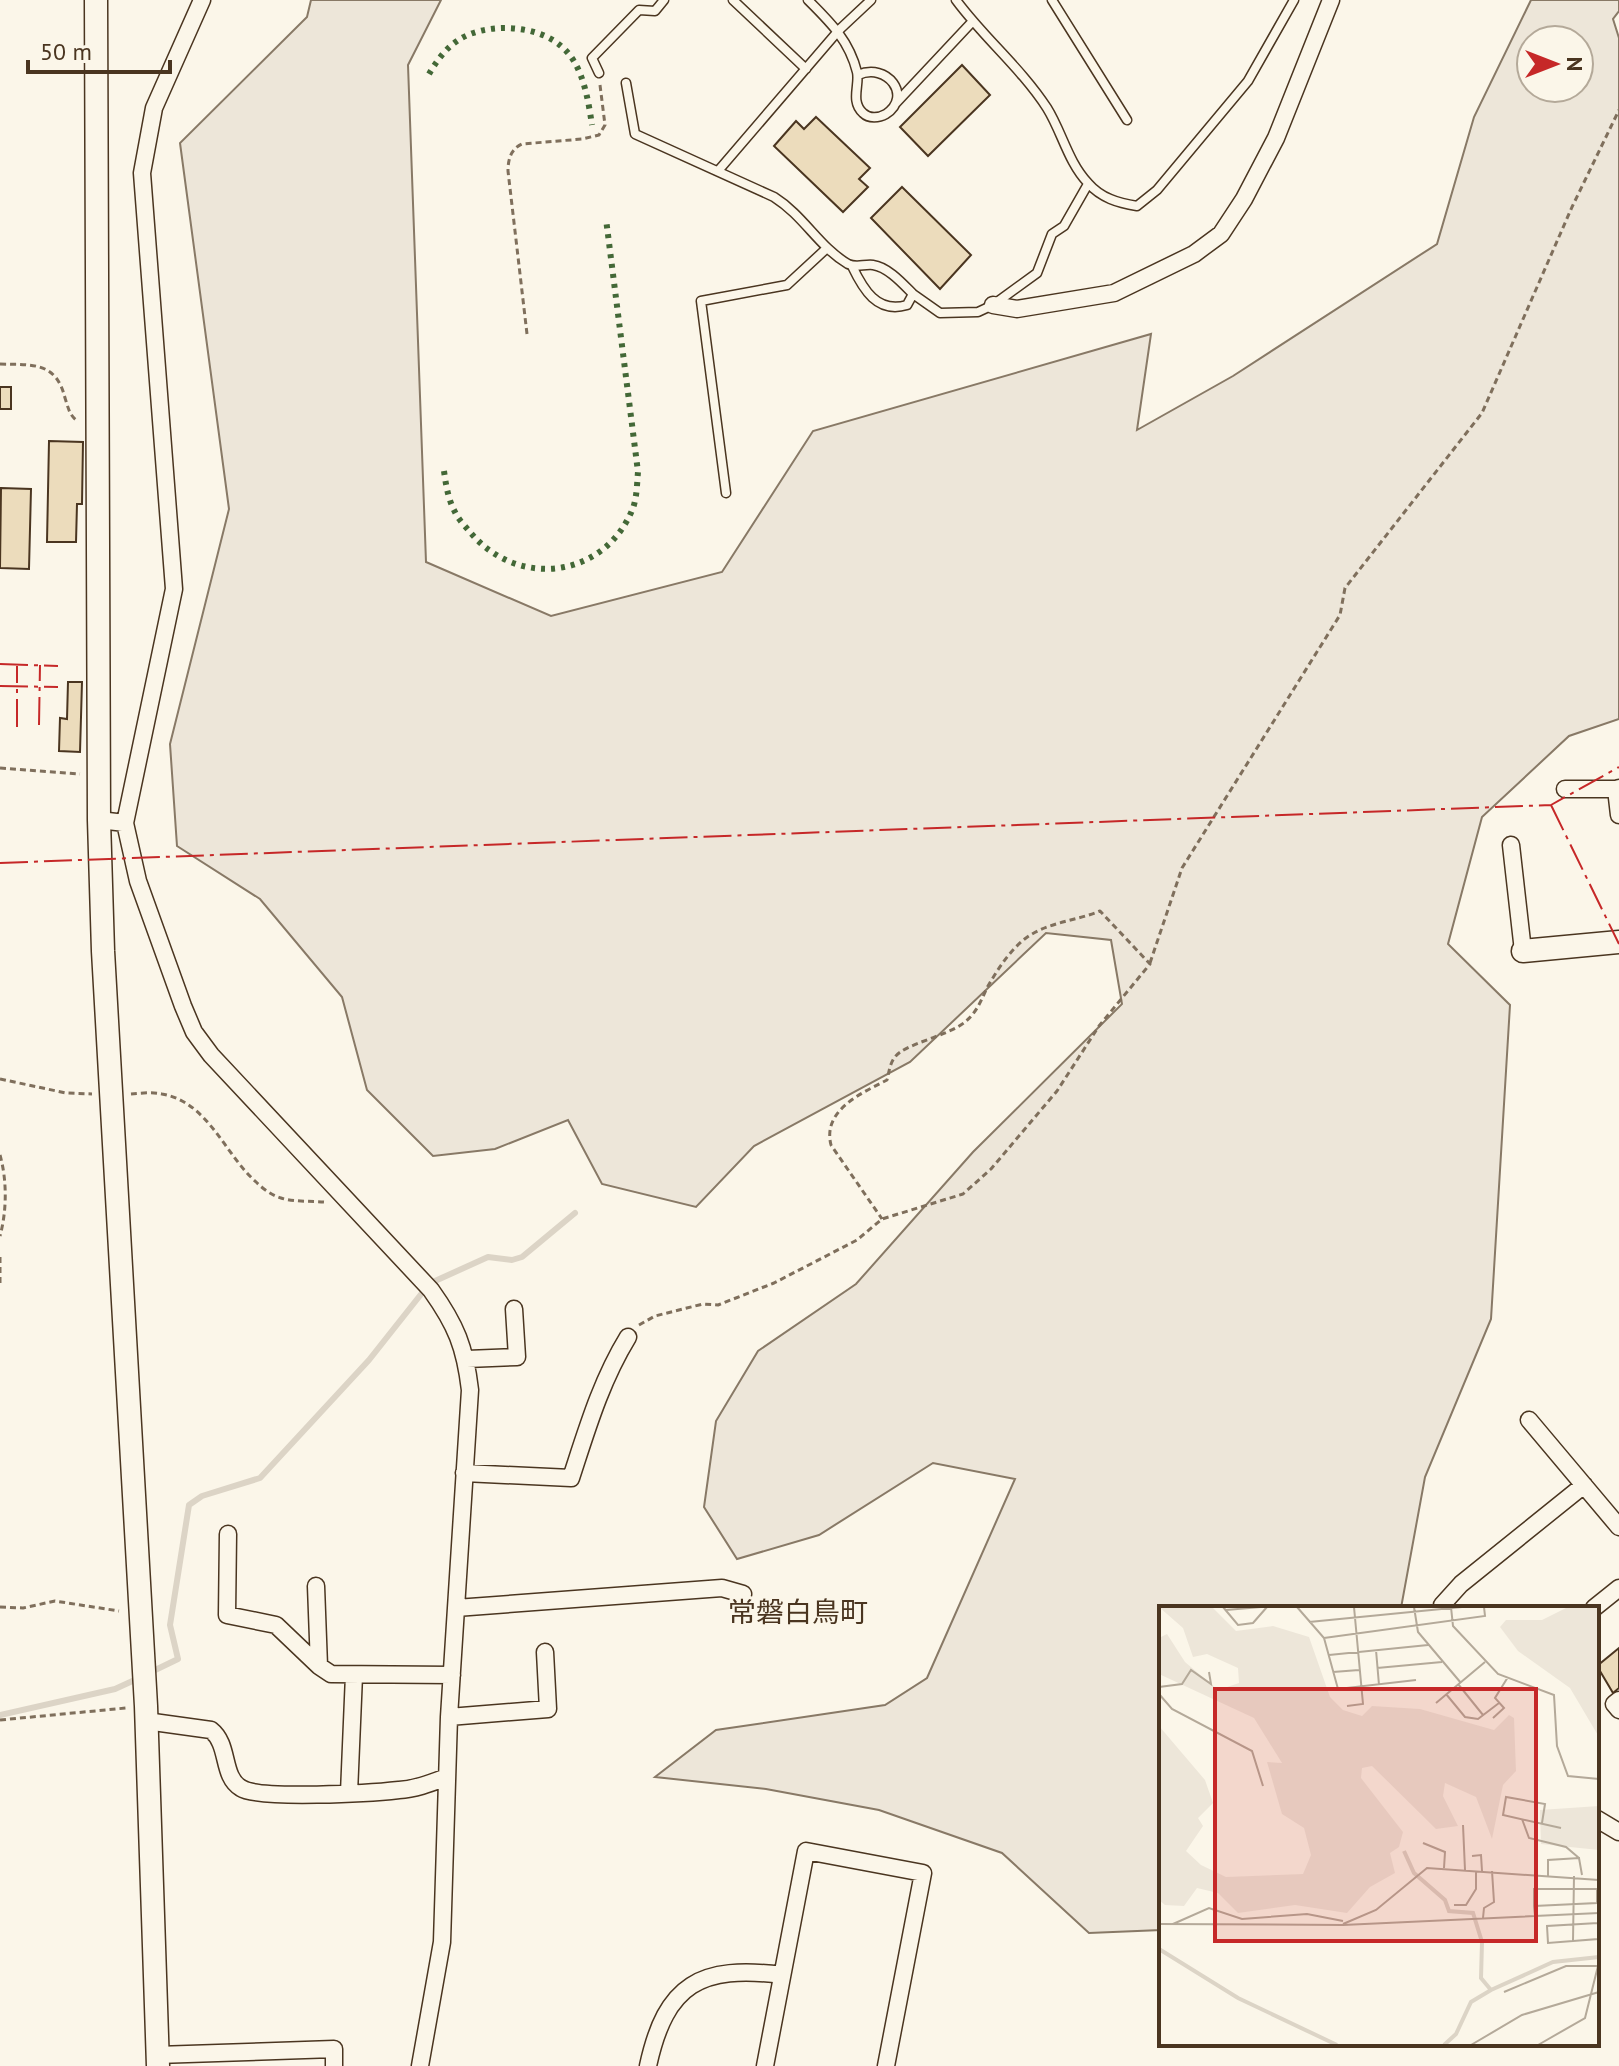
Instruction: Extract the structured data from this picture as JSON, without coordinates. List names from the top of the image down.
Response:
{
  "districts": ["常磐白鳥町"],
  "scale_bar": "50 m",
  "north": "right"
}
